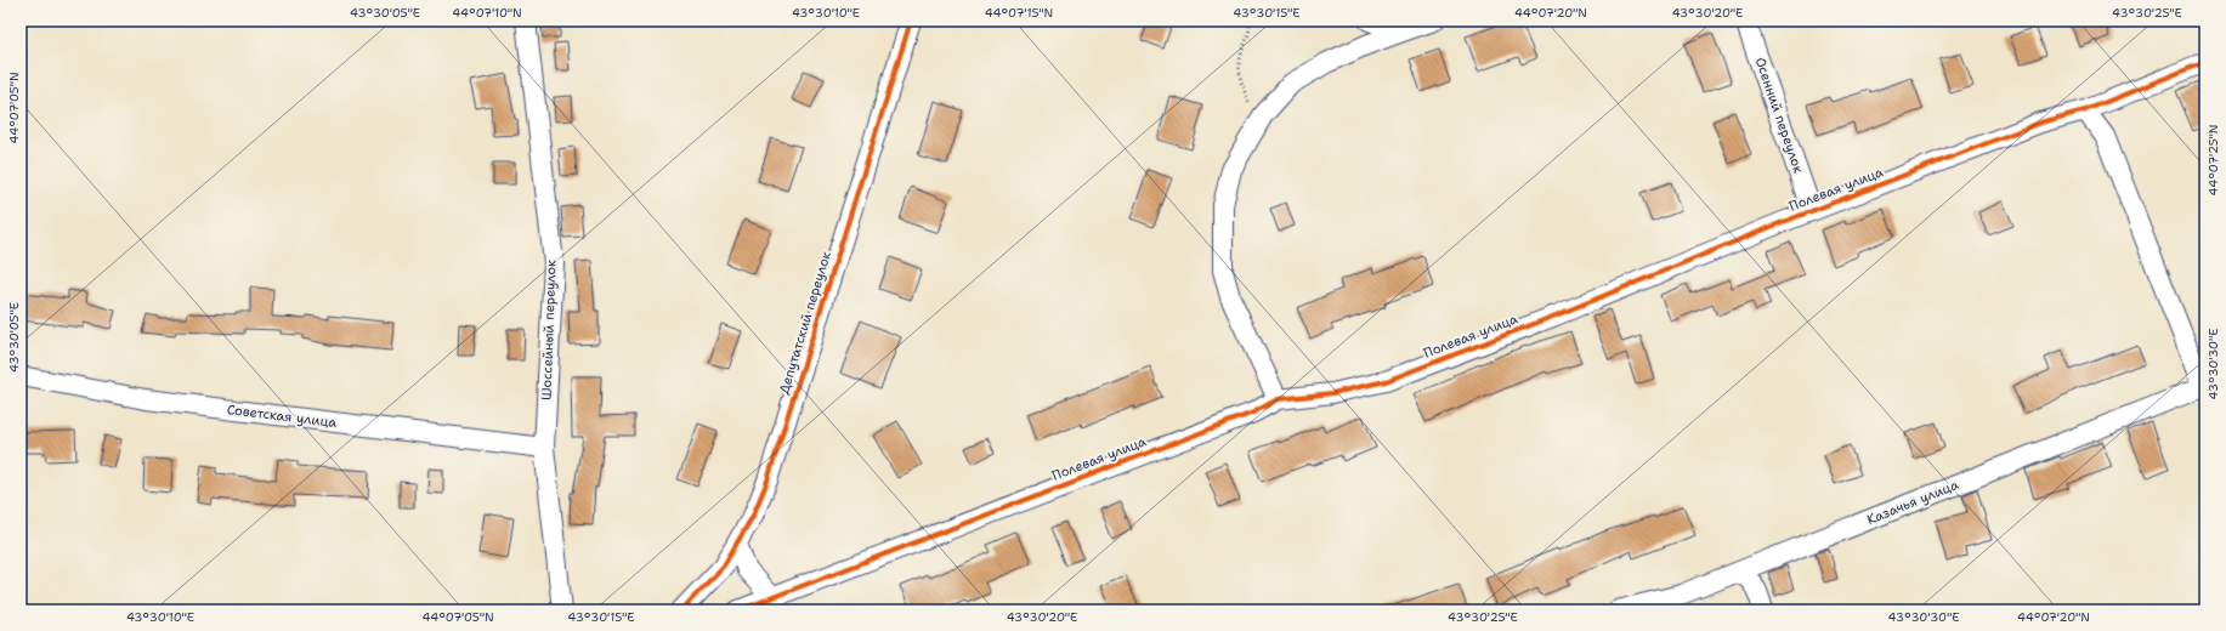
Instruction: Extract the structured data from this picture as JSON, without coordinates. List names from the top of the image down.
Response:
{
  "streets": {
    "street": [
      "Осенний переулок",
      "Полевая улица",
      "Депутатский переулок",
      "Шоссейный переулок",
      "Советская улица",
      "Казачья улица"
    ]
  },
  "crossings": [
    ["Осенний переулок", "Полевая улица"],
    ["Шоссейный переулок", "Советская улица"]
  ],
  "coordinates": [
    "43°30'05\"E",
    "44°07'10\"N",
    "43°30'10\"E",
    "44°07'15\"N",
    "43°30'15\"E",
    "44°07'20\"N",
    "43°30'20\"E",
    "43°30'25\"E",
    "44°07'05\"N",
    "44°07'25\"N",
    "43°30'30\"E"
  ]
}
